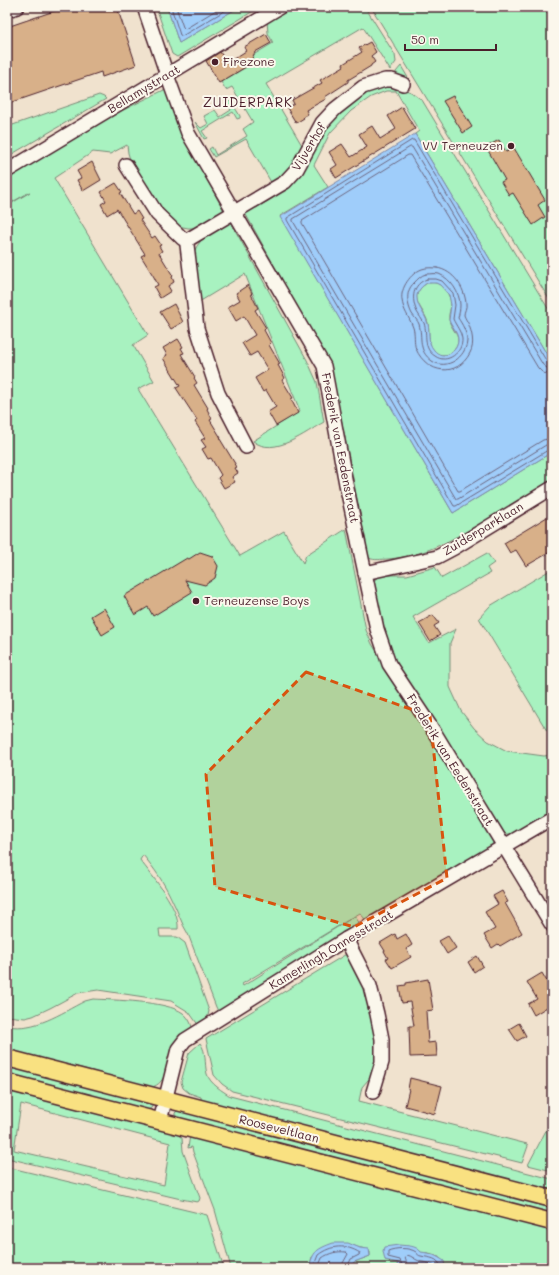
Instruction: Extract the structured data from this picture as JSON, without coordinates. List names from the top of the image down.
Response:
{
  "streets": {
    "main road": ["Rooseveltlaan"],
    "street": [
      "Bellamystraat",
      "Vijverhof",
      "Frederik van Eedenstraat",
      "Zuiderparklaan",
      "Kamerlingh Onnesstraat"
    ]
  },
  "crossings": [
    ["Bellamystraat", "Frederik van Eedenstraat"],
    ["Vijverhof", "Frederik van Eedenstraat"],
    ["Frederik van Eedenstraat", "Zuiderparklaan"],
    ["Frederik van Eedenstraat", "Kamerlingh Onnesstraat"],
    ["Kamerlingh Onnesstraat", "Rooseveltlaan"]
  ],
  "districts": ["ZUIDERPARK"],
  "places": ["Firezone", "VV Terneuzen", "Terneuzense Boys"],
  "scale_bar": "50 m"
}
